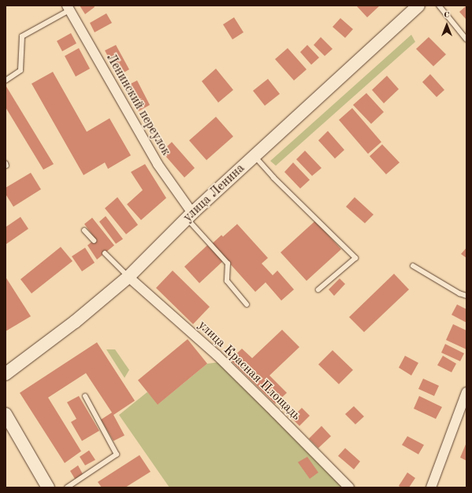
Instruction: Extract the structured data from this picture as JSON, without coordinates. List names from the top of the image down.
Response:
{
  "streets": {
    "main road": ["улица Ленина"],
    "street": ["Ленинский переулок", "улица Красная Площадь"]
  },
  "crossings": [
    ["Ленинский переулок", "улица Ленина"],
    ["улица Ленина", "улица Красная Площадь"]
  ],
  "north": "top"
}
